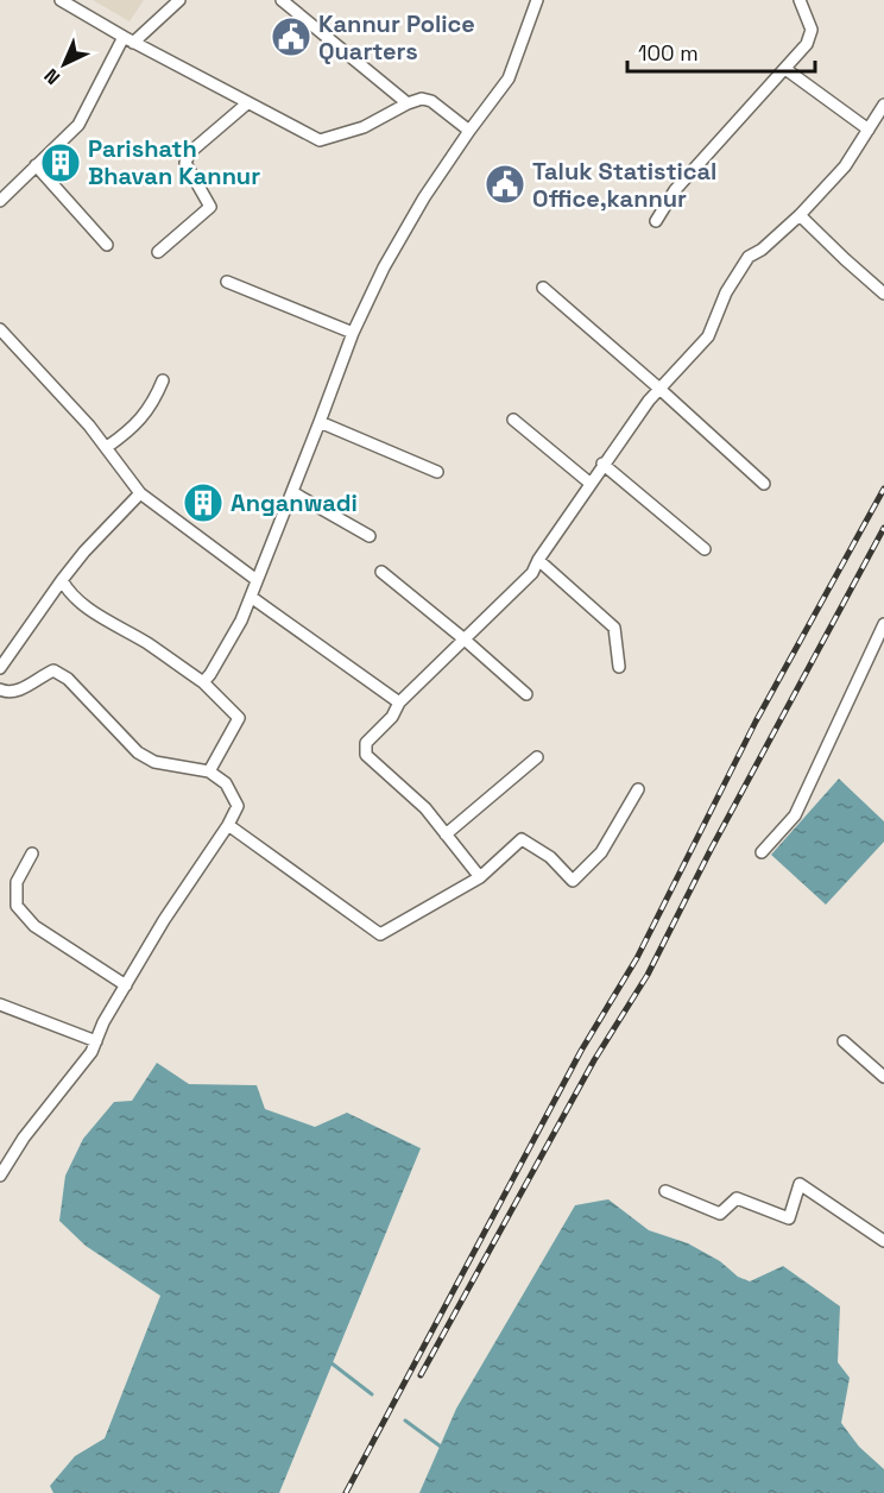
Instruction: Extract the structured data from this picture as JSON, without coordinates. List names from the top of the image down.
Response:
{
  "places": {
    "public building": ["Kannur Police Quarters", "Taluk Statistical Office,kannur"],
    "building": ["Parishath Bhavan Kannur", "Anganwadi"]
  },
  "scale_bar": "100 m",
  "north": "bottom left"
}
